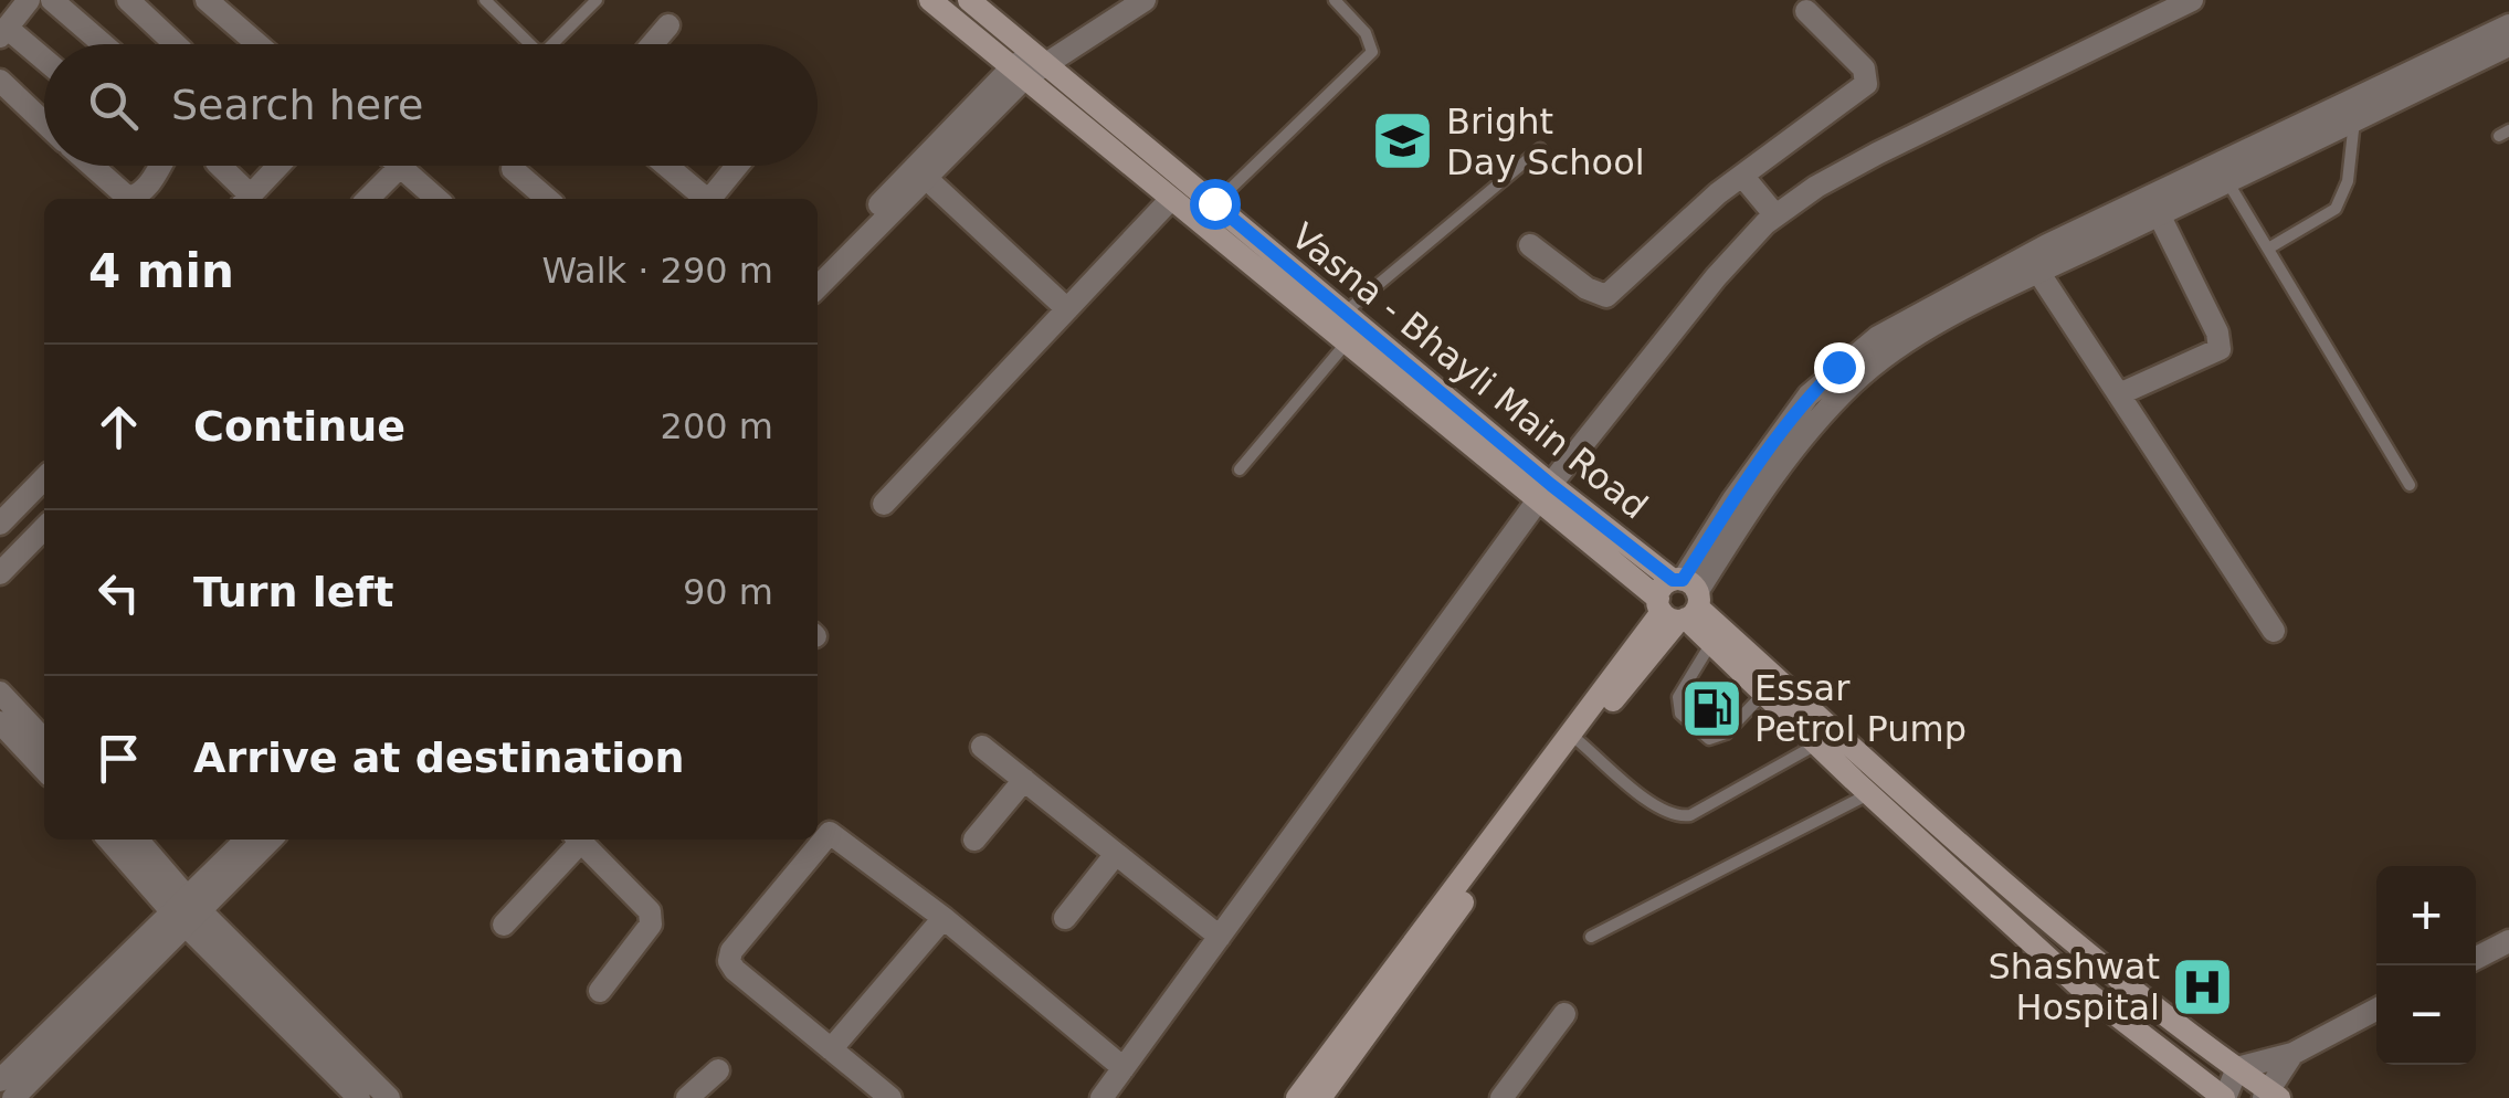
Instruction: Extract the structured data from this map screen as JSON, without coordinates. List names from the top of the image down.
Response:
{
  "streets": {
    "main road": ["Vasna - Bhayli Main Road"]
  },
  "places": {
    "school or university": ["Bright Day School"],
    "fuel station": ["Essar Petrol Pump"],
    "hospital": ["Shashwat Hospital"]
  },
  "page": {
    "search": "Search here",
    "heading": ["4 min", "Walk · 290 m"],
    "list": [
      ["Continue", "200 m"],
      ["Turn left", "90 m"],
      "Arrive at destination"
    ],
    "map_buttons": ["+", "−"]
  }
}
